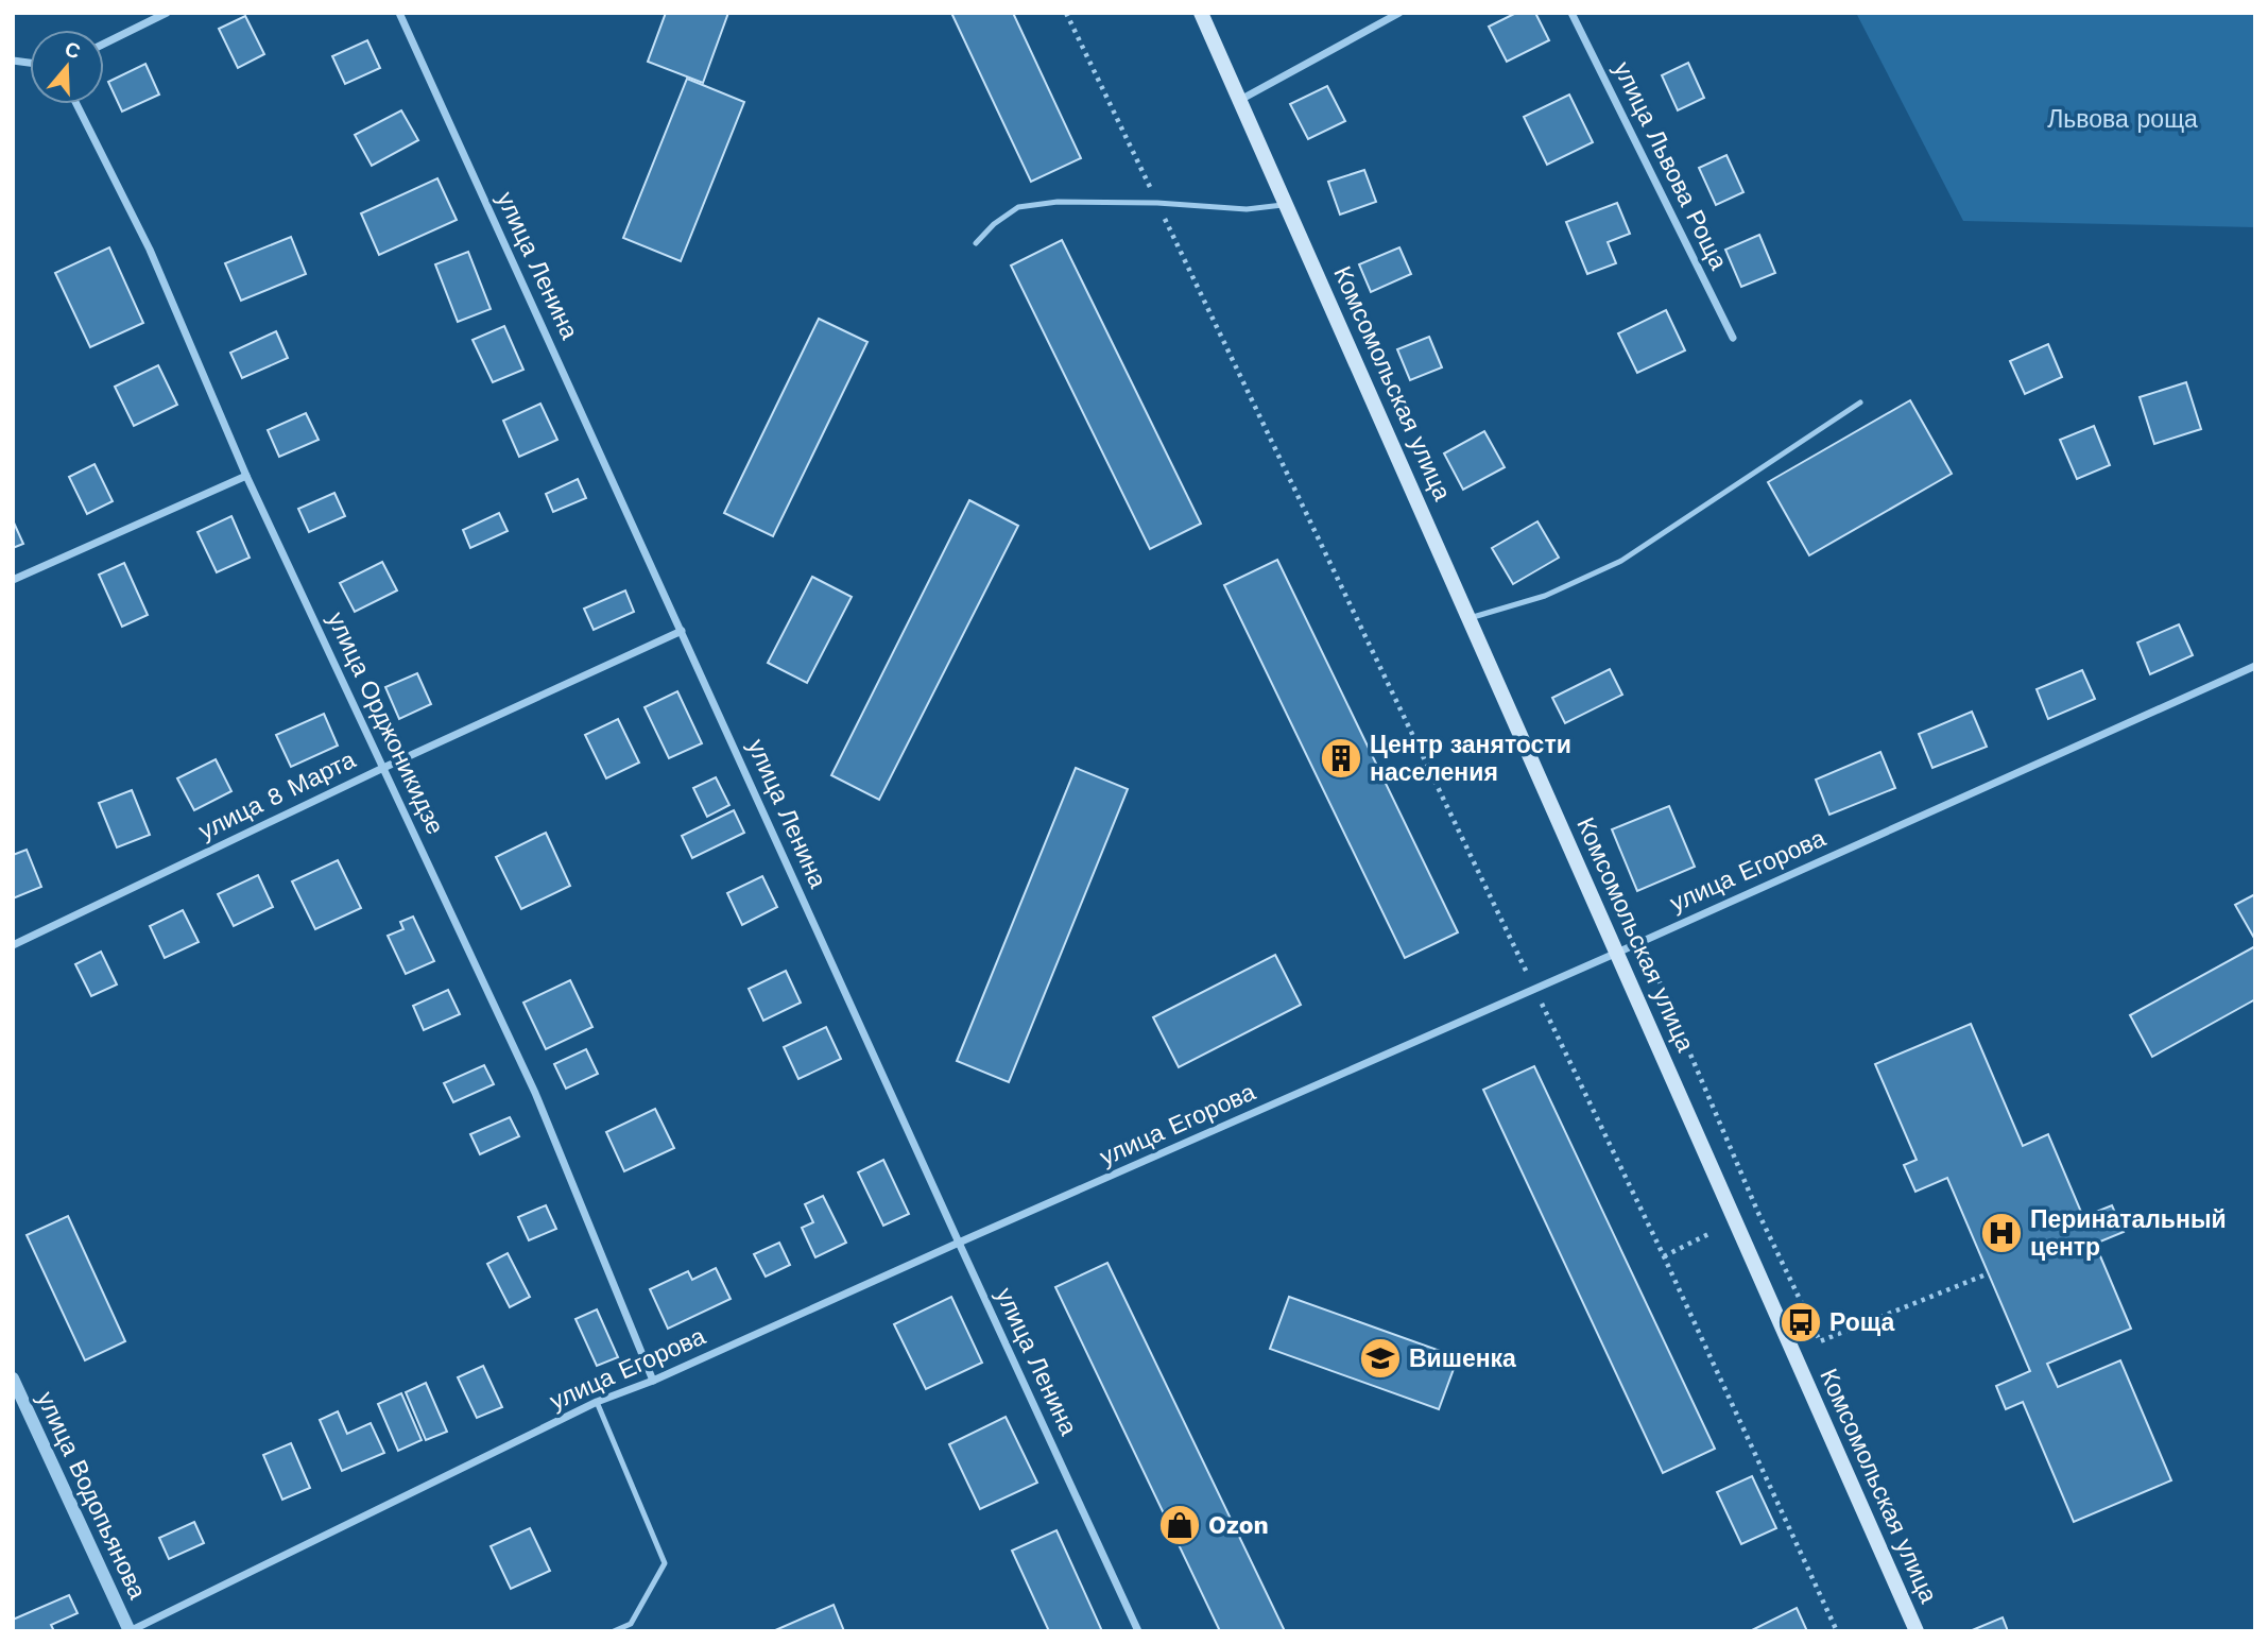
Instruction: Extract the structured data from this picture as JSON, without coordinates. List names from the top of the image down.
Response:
{
  "streets": {
    "main road": ["Комсомольская улица"],
    "street": [
      "улица Львова Роща",
      "улица Ленина",
      "улица Орджоникидзе",
      "улица 8 Марта",
      "улица Егорова",
      "улица Водопьянова"
    ]
  },
  "crossings": [
    ["улица Ленина", "улица 8 Марта"],
    ["улица Ленина", "улица Егорова"],
    ["Комсомольская улица", "улица Егорова"],
    ["улица Орджоникидзе", "улица 8 Марта"],
    ["улица Орджоникидзе", "улица Егорова"],
    ["улица Егорова", "улица Водопьянова"]
  ],
  "parks": ["Львова роща"],
  "places": {
    "building": ["Центр занятости населения"],
    "hospital": ["Перинатальный центр"],
    "bus stop": ["Роща"],
    "school or university": ["Вишенка"],
    "shop": ["Ozon"]
  },
  "north": "top"
}
